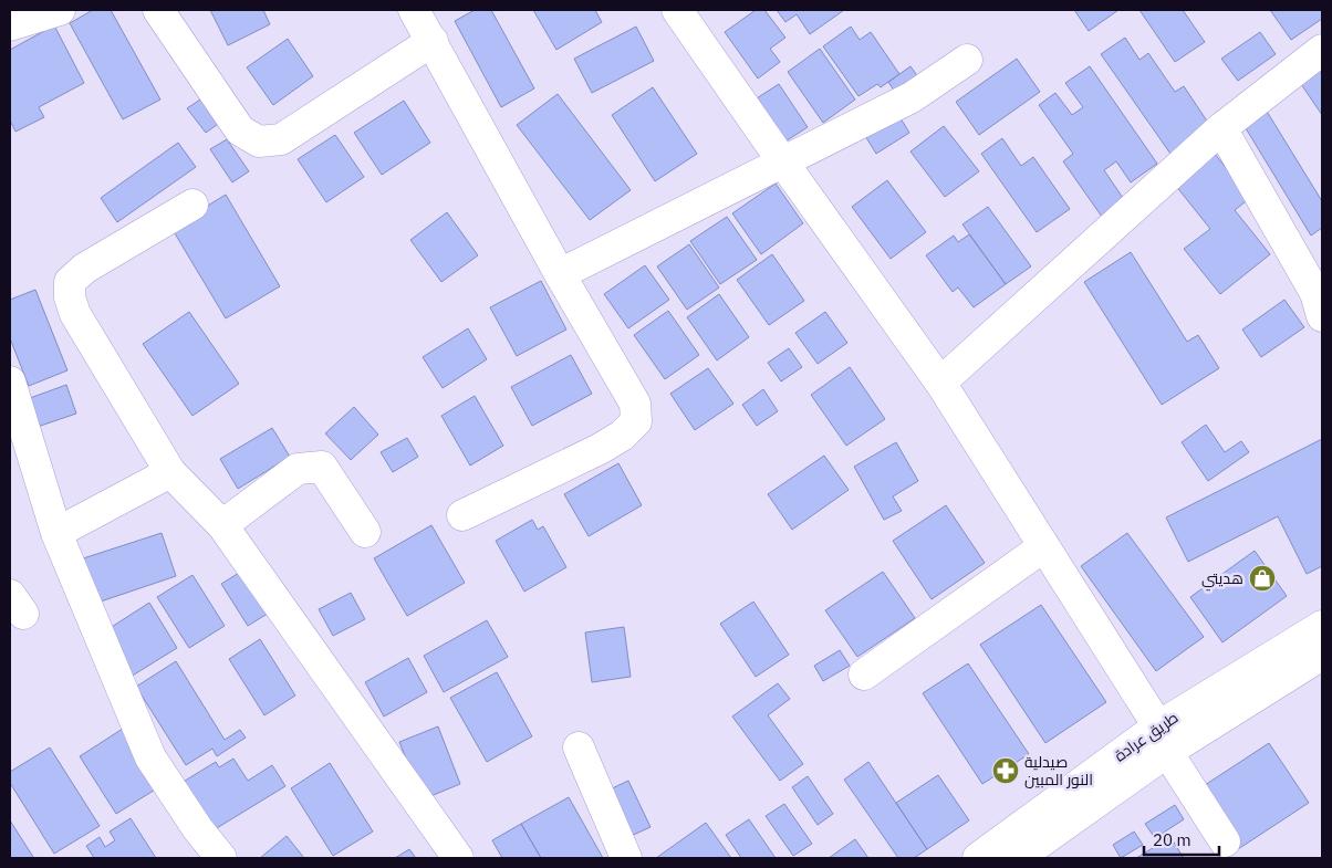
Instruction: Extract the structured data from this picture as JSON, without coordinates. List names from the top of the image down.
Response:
{
  "streets": {
    "street": ["طريق عرادة"]
  },
  "places": {
    "shop": ["هديتي"],
    "pharmacy": ["صيدلية النور المبين"]
  },
  "scale_bar": "20 m"
}
